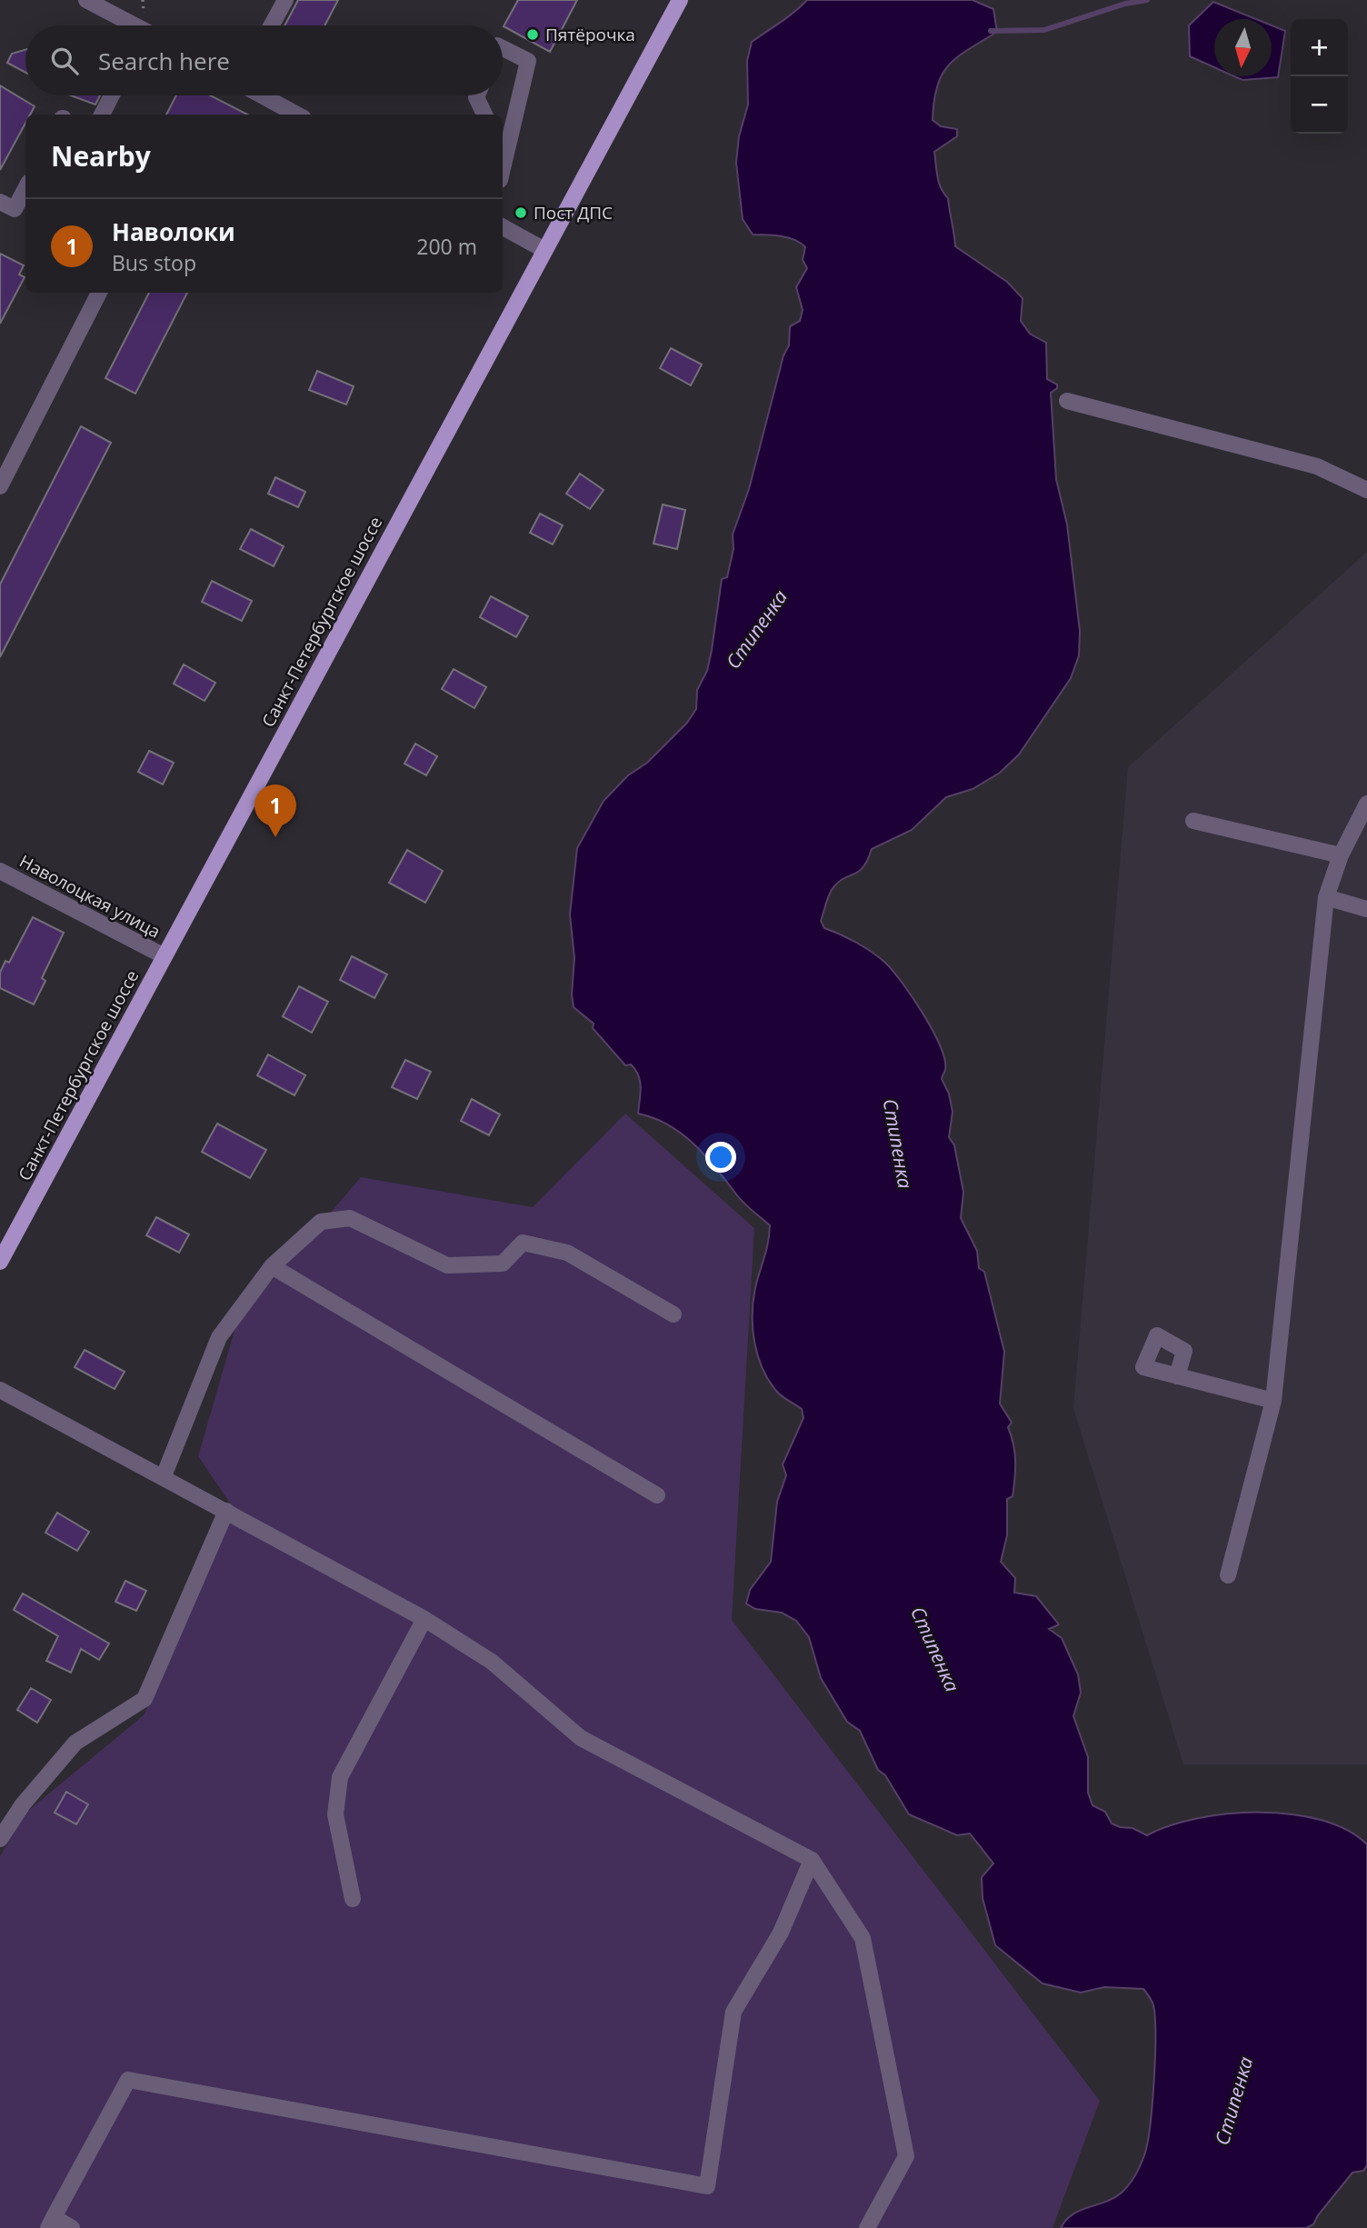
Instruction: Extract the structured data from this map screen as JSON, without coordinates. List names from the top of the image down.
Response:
{
  "streets": {
    "main road": ["Санкт-Петербургское шоссе"],
    "street": ["Наволоцкая улица"]
  },
  "crossings": [
    ["Санкт-Петербургское шоссе", "Наволоцкая улица"]
  ],
  "water": ["Стипенка"],
  "places": ["Пятёрочка", "Пост ДПС"],
  "north": "bottom",
  "page": {
    "map_buttons": ["+", "−"],
    "search": "Search here",
    "heading": "Nearby",
    "list": [
      {
        "mark": "1",
        "name": "Наволоки",
        "note": "Bus stop",
        "value": "200 m"
      }
    ],
    "pins": "1"
  }
}
